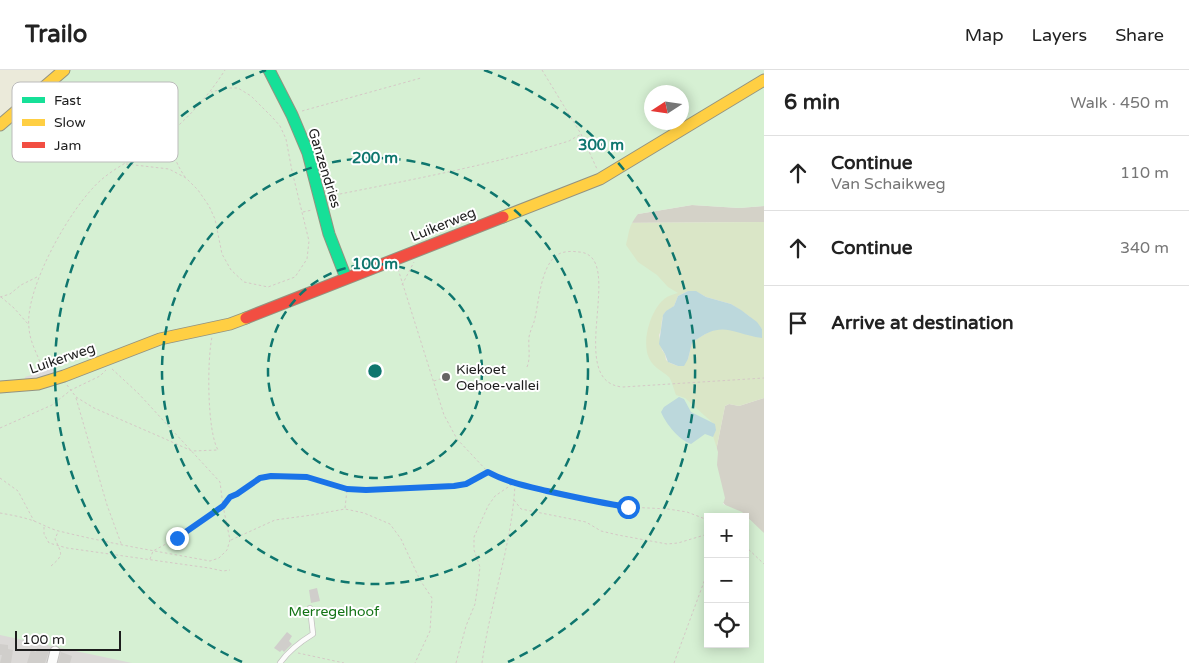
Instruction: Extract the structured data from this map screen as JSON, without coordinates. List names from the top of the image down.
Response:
{
  "streets": {
    "street": ["Ganzendries", "Luikerweg"]
  },
  "crossings": [
    ["Ganzendries", "Luikerweg"]
  ],
  "parks": ["Merregelhoof"],
  "places": ["Kiekoet Oehoe-vallei"],
  "legend": ["Fast", "Slow", "Jam"],
  "scale_bar": "100 m",
  "north": "left",
  "page": {
    "header": "Trailo",
    "nav": ["Map", "Layers", "Share"],
    "heading": ["6 min", "Walk · 450 m"],
    "list": [
      ["Continue", "Van Schaikweg", "110 m"],
      ["Continue", "340 m"],
      "Arrive at destination"
    ],
    "map_buttons": ["+", "−"],
    "scale": "100 m"
  },
  "rings": ["300 m", "200 m", "100 m"]
}
